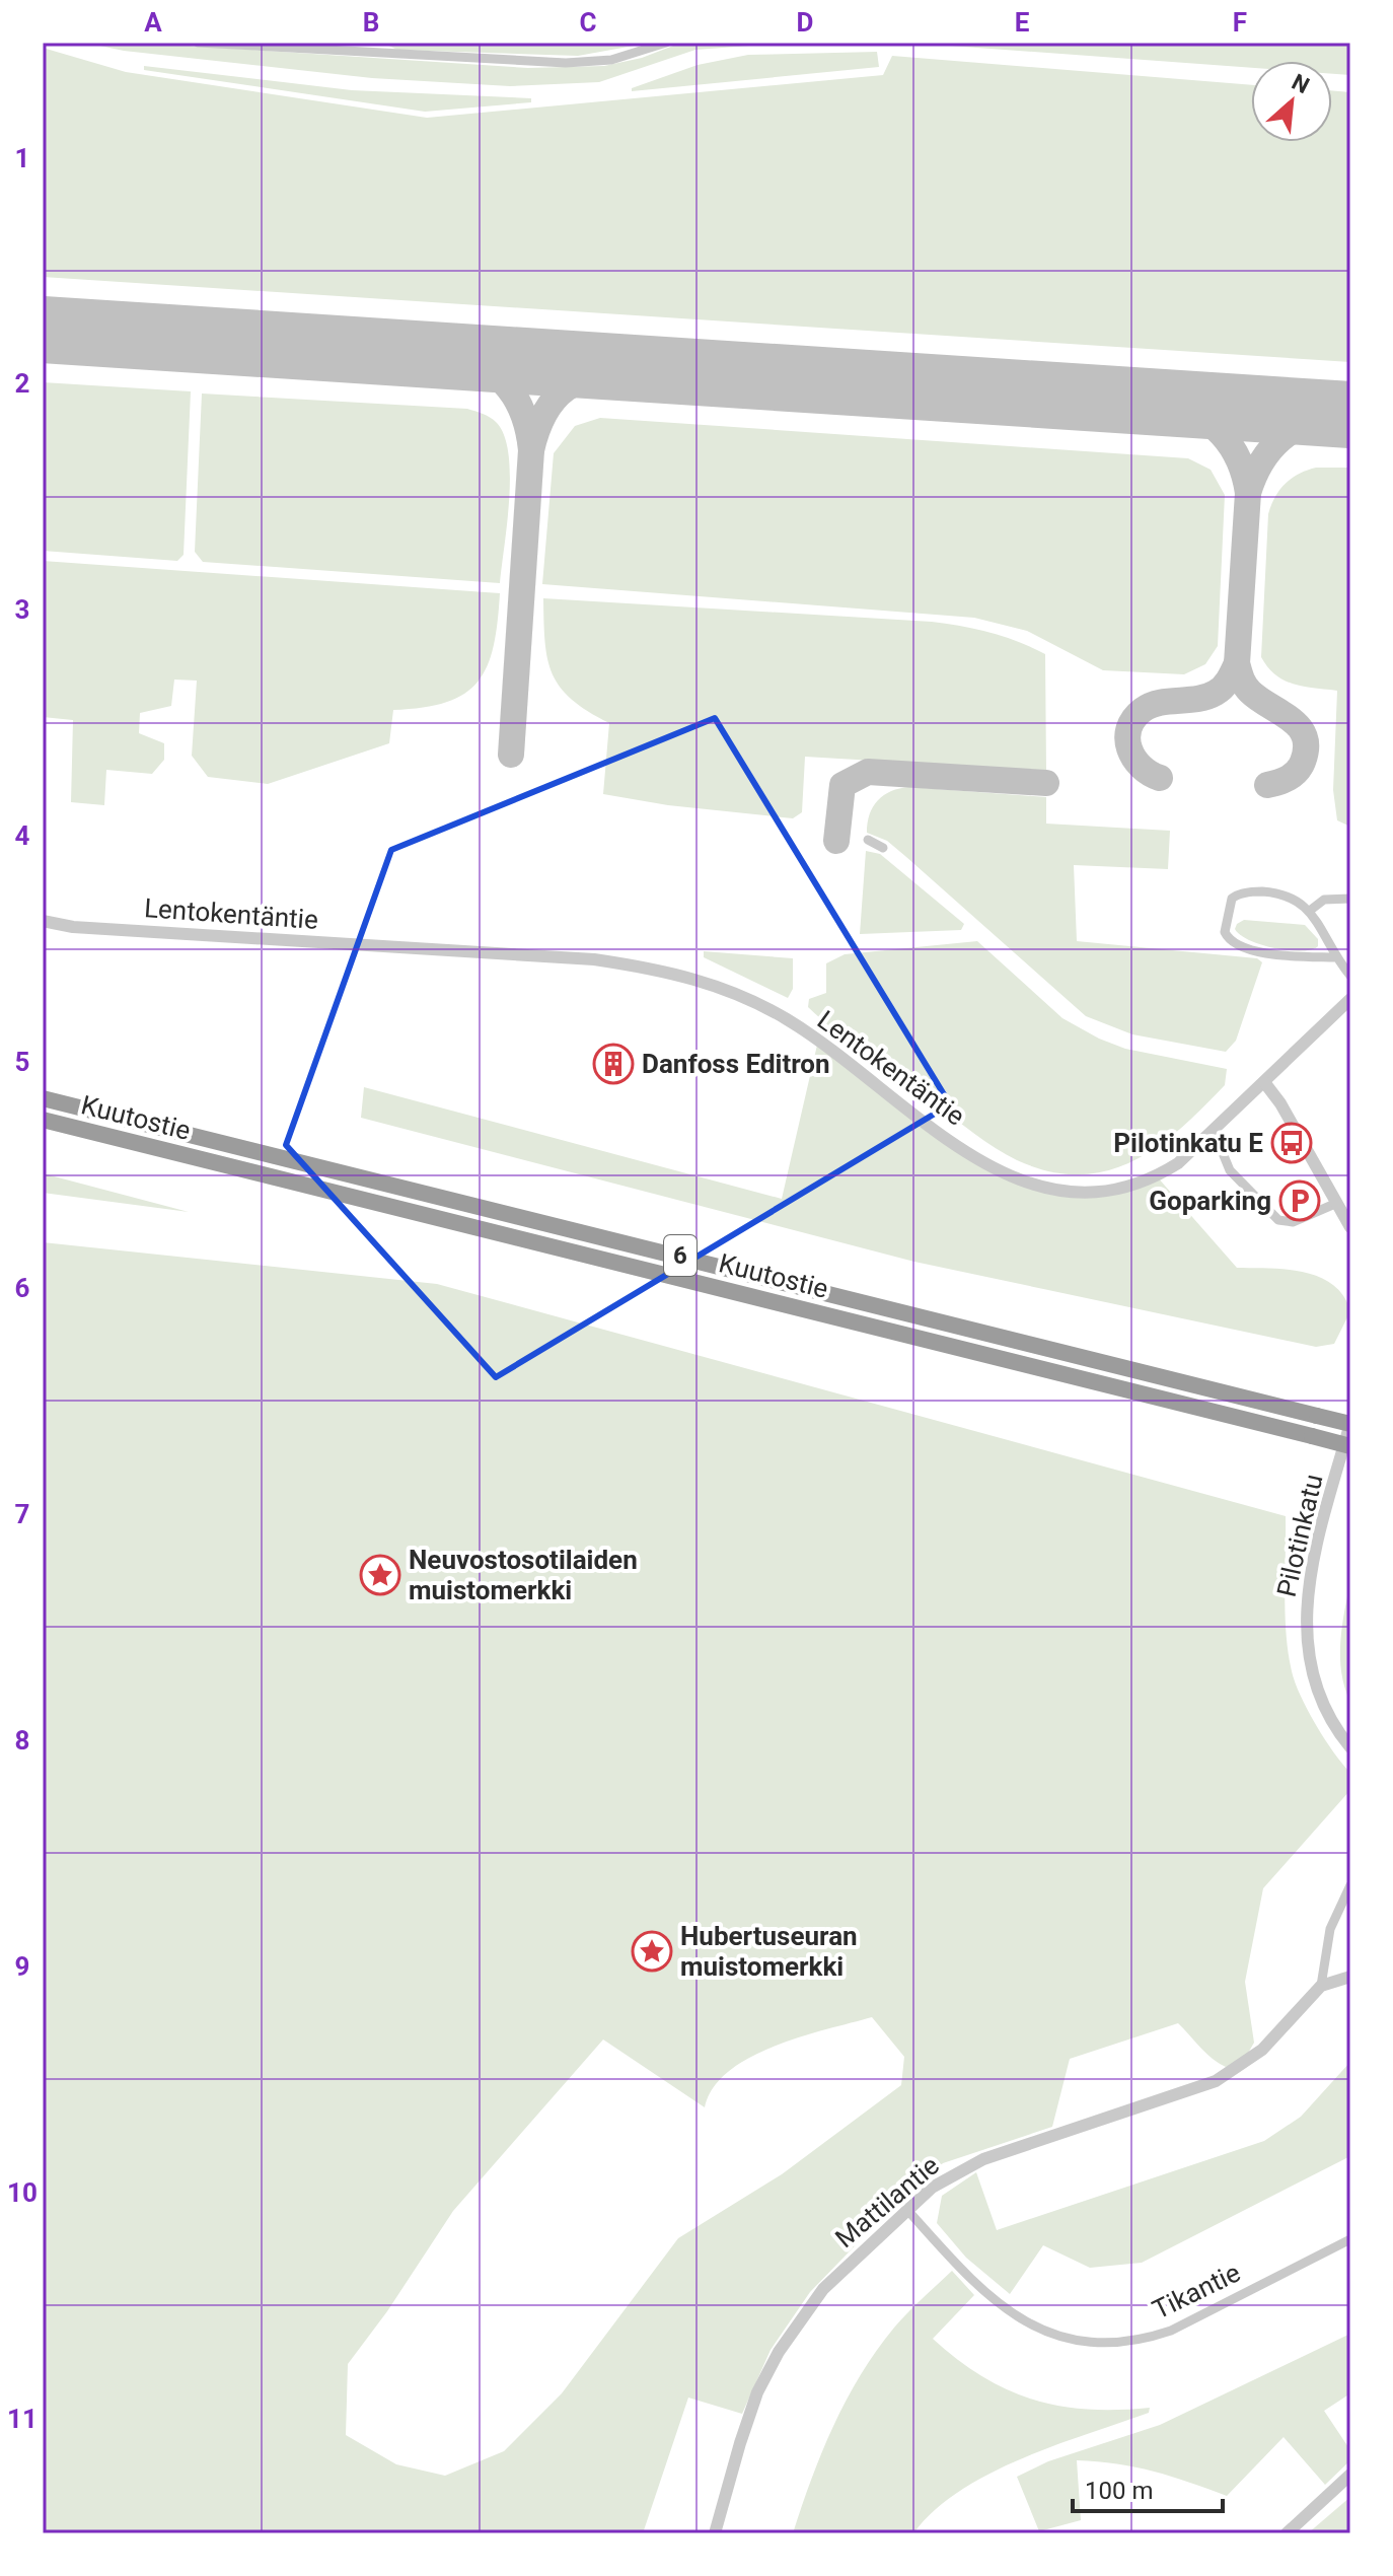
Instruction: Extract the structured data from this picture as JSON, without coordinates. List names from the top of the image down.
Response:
{
  "streets": {
    "highway": ["Kuutostie", "6"],
    "street": [
      "Lentokentäntie",
      "Pilotinkatu",
      "Mattilantie",
      "Tikantie"
    ]
  },
  "crossings": [
    ["Kuutostie", "Pilotinkatu"],
    ["Mattilantie", "Tikantie"]
  ],
  "places": {
    "building": ["Danfoss Editron"],
    "bus stop": ["Pilotinkatu E"],
    "parking": ["Goparking"],
    "place": ["Neuvostosotilaiden muistomerkki", "Hubertuseuran muistomerkki"]
  },
  "scale_bar": "100 m",
  "north": "top right",
  "grid": {
    "columns": [
      "A",
      "B",
      "C",
      "D",
      "E",
      "F"
    ],
    "rows": [
      "1",
      "2",
      "3",
      "4",
      "5",
      "6",
      "7",
      "8",
      "9",
      "10",
      "11"
    ]
  }
}
